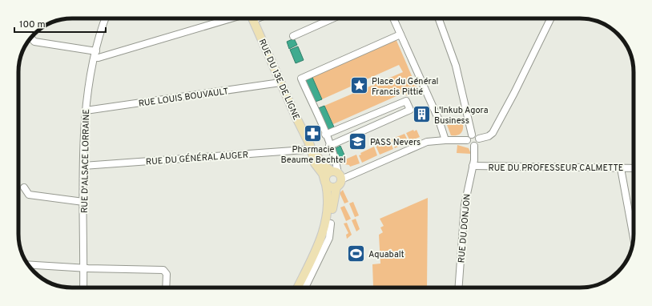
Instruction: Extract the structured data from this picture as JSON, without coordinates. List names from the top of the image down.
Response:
{
  "streets": {
    "main road": ["RUE DU 13E DE LIGNE"],
    "street": [
      "RUE LOUIS BOUVAULT",
      "RUE DU GÉNÉRAL AUGER",
      "RUE D'ALSACE LORRAINE",
      "RUE DU PROFESSEUR CALMETTE",
      "RUE DU DONJON"
    ]
  },
  "crossings": [
    ["RUE DU 13E DE LIGNE", "RUE LOUIS BOUVAULT"],
    ["RUE DU 13E DE LIGNE", "RUE DU GÉNÉRAL AUGER"],
    ["RUE LOUIS BOUVAULT", "RUE D'ALSACE LORRAINE"],
    ["RUE DU GÉNÉRAL AUGER", "RUE D'ALSACE LORRAINE"],
    ["RUE DU PROFESSEUR CALMETTE", "RUE DU DONJON"]
  ],
  "places": {
    "place": ["Place du Général Francis Pittié"],
    "building": ["L'Inkub Agora Business"],
    "pharmacy": ["Pharmacie Beaume Bechtel"],
    "school or university": ["PASS Nevers"],
    "sports": ["Aquabalt"]
  },
  "scale_bar": "100 m"
}
